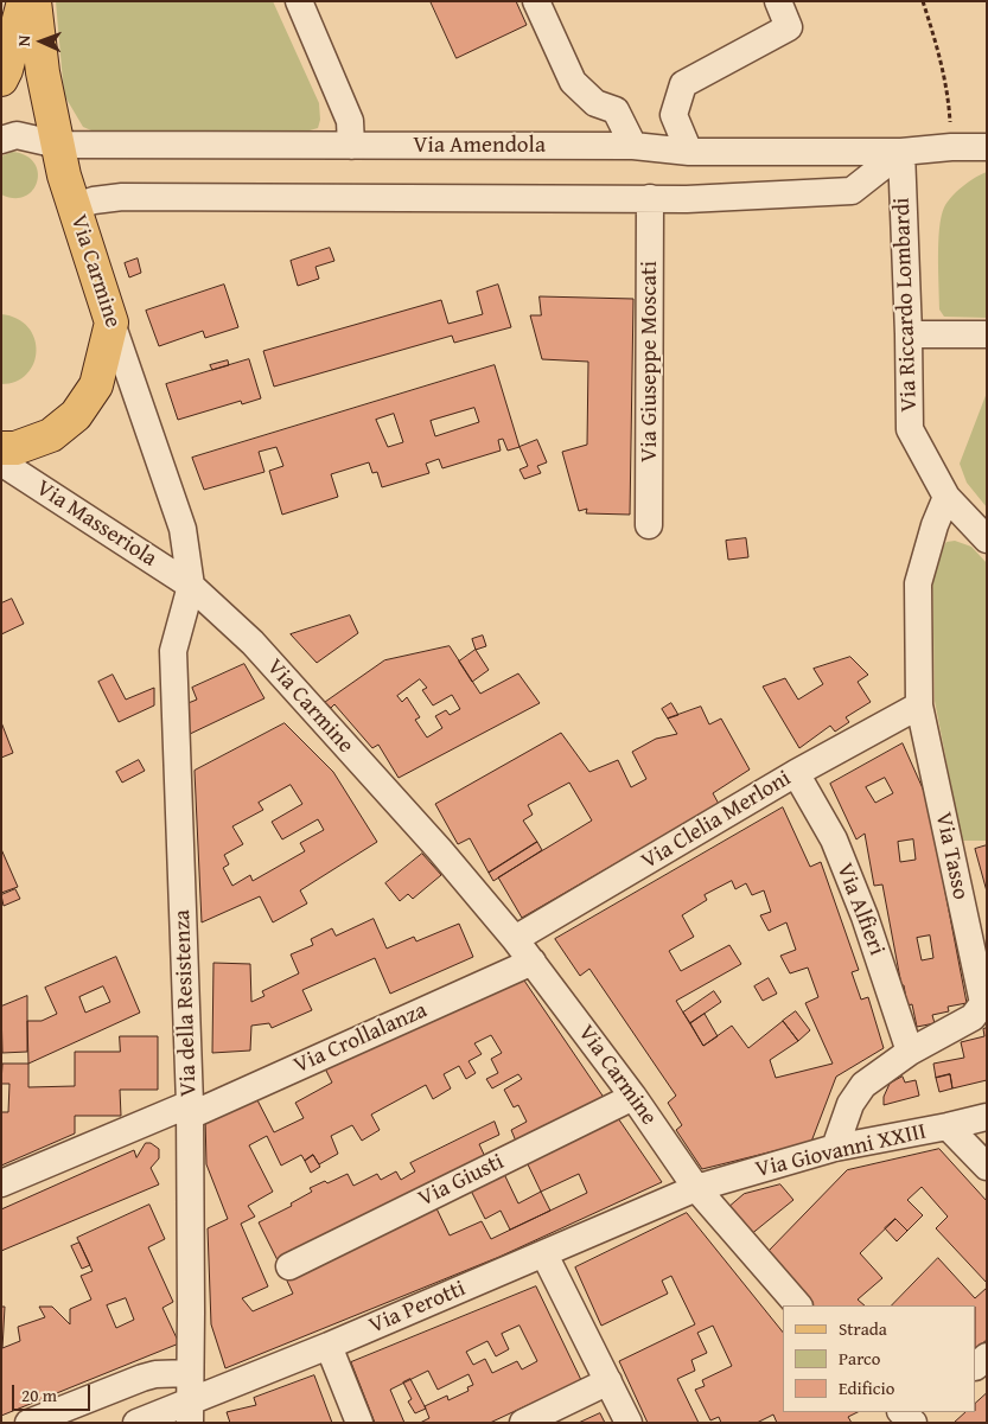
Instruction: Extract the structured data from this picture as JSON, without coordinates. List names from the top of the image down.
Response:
{
  "streets": {
    "main road": ["Via Carmine"],
    "street": [
      "Via Amendola",
      "Via Riccardo Lombardi",
      "Via Giuseppe Moscati",
      "Via Masseriola",
      "Via Clelia Merloni",
      "Via Tasso",
      "Via Alfieri",
      "Via della Resistenza",
      "Via Crollalanza",
      "Via Giovanni XXIII",
      "Via Giusti",
      "Via Perotti"
    ]
  },
  "crossings": [
    ["Via Amendola", "Via Carmine"],
    ["Via Amendola", "Via Riccardo Lombardi"],
    ["Via Carmine", "Via Masseriola"],
    ["Via Carmine", "Via Clelia Merloni"],
    ["Via Carmine", "Via della Resistenza"],
    ["Via Carmine", "Via Crollalanza"],
    ["Via Carmine", "Via Giovanni XXIII"],
    ["Via Carmine", "Via Giusti"],
    ["Via Carmine", "Via Perotti"],
    ["Via Riccardo Lombardi", "Via Tasso"],
    ["Via Masseriola", "Via della Resistenza"],
    ["Via Clelia Merloni", "Via Tasso"],
    ["Via Clelia Merloni", "Via Alfieri"],
    ["Via Tasso", "Via Alfieri"],
    ["Via Tasso", "Via Giovanni XXIII"],
    ["Via della Resistenza", "Via Crollalanza"],
    ["Via della Resistenza", "Via Perotti"],
    ["Via Giovanni XXIII", "Via Perotti"]
  ],
  "legend": ["Strada", "Parco", "Edificio"],
  "scale_bar": "20 m",
  "north": "left"
}
